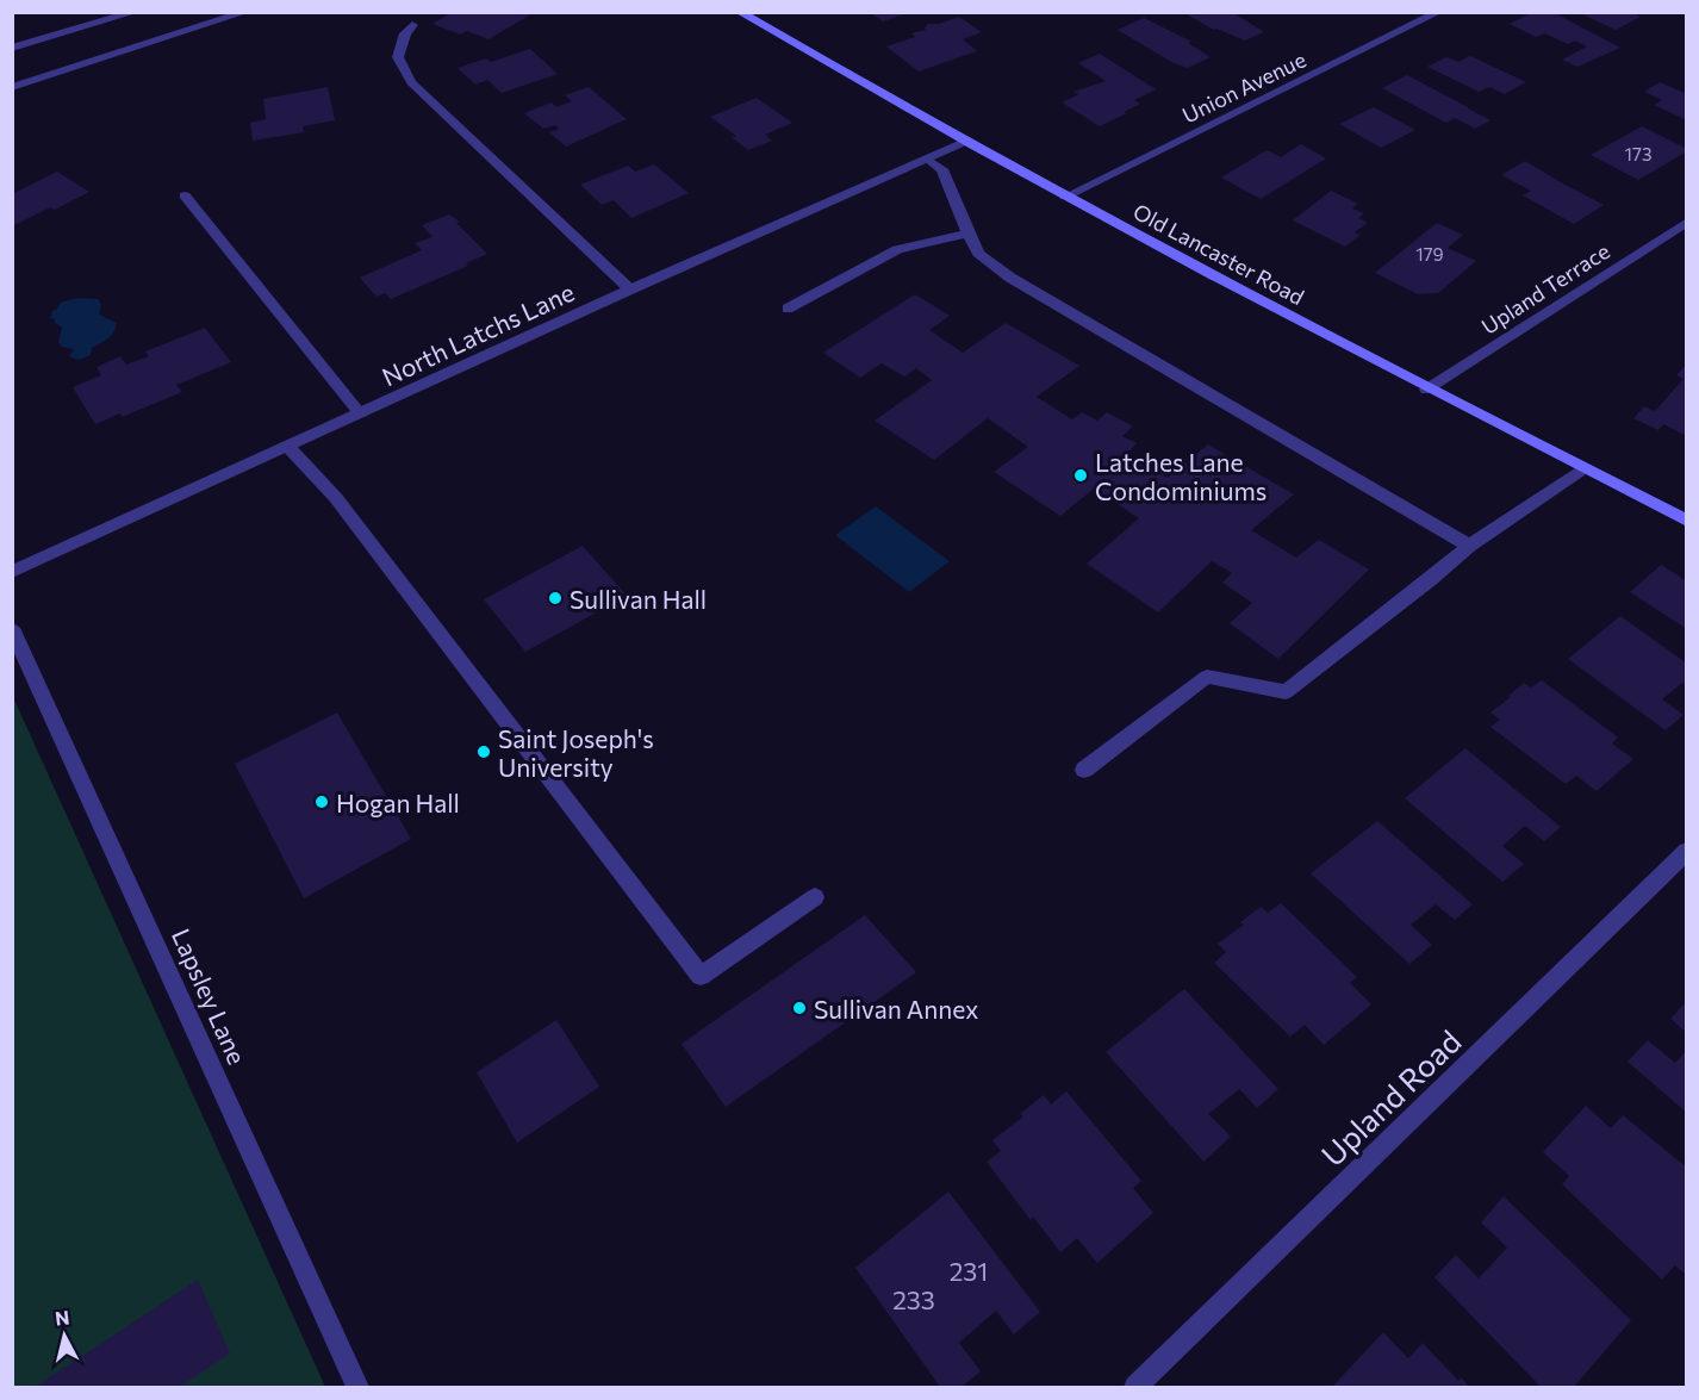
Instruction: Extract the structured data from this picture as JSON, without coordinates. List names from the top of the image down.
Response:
{
  "streets": {
    "main road": ["Old Lancaster Road"],
    "street": [
      "Union Avenue",
      "Upland Terrace",
      "North Latchs Lane",
      "Lapsley Lane",
      "Upland Road"
    ]
  },
  "crossings": [
    ["Union Avenue", "Old Lancaster Road"],
    ["Old Lancaster Road", "Upland Terrace"],
    ["Old Lancaster Road", "North Latchs Lane"]
  ],
  "places": [
    "Latches Lane Condominiums",
    "Sullivan Hall",
    "Saint Joseph's University",
    "Hogan Hall",
    "Sullivan Annex"
  ],
  "house_numbers": [
    "173",
    "179",
    "231",
    "233"
  ],
  "north": "top"
}
